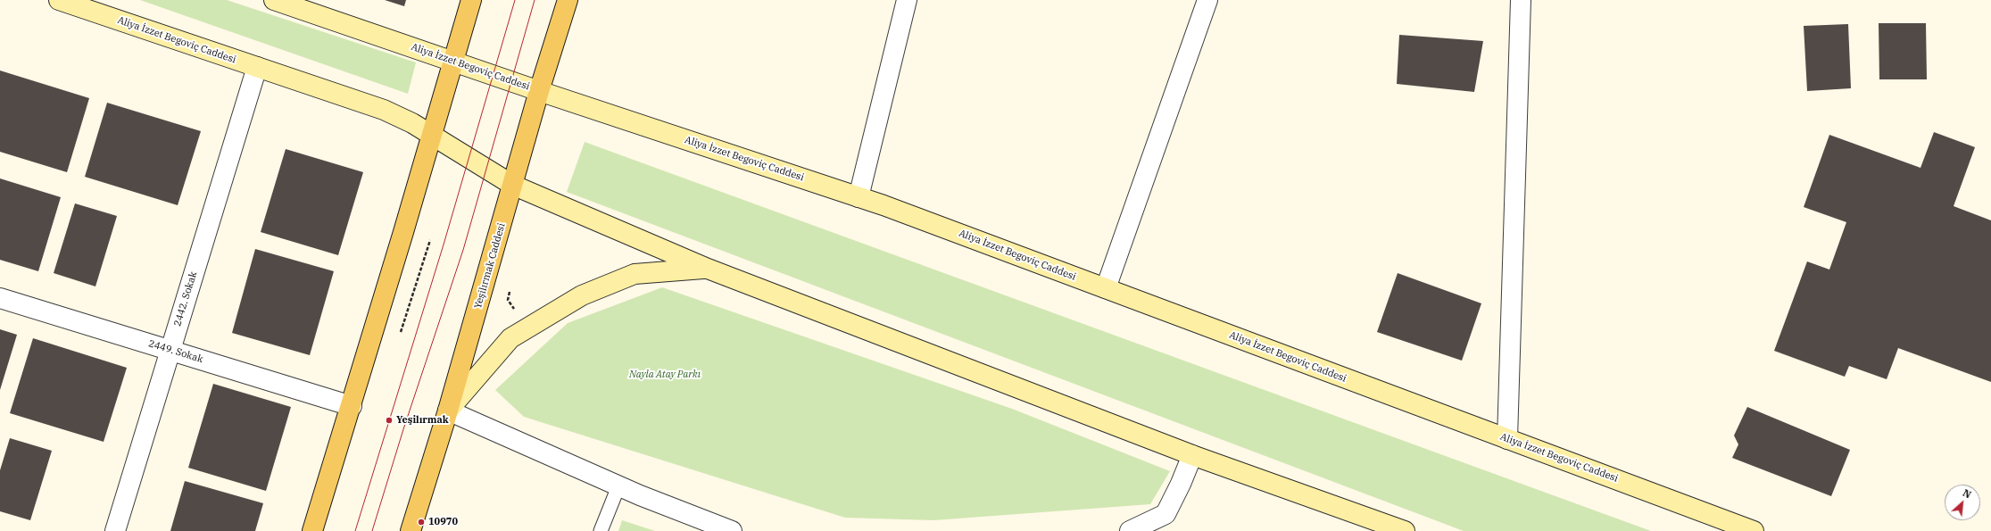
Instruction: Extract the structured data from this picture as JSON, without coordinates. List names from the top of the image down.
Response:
{
  "streets": {
    "main road": ["Aliya İzzet Begoviç Caddesi", "Yeşilırmak Caddesi"],
    "street": ["2442. Sokak", "2449. Sokak"]
  },
  "crossings": [
    ["Aliya İzzet Begoviç Caddesi", "Yeşilırmak Caddesi"],
    ["Aliya İzzet Begoviç Caddesi", "2442. Sokak"],
    ["2442. Sokak", "2449. Sokak"]
  ],
  "parks": ["Nayla Atay Parkı"],
  "places": ["Yeşilırmak", "10970"],
  "north": "top right"
}
